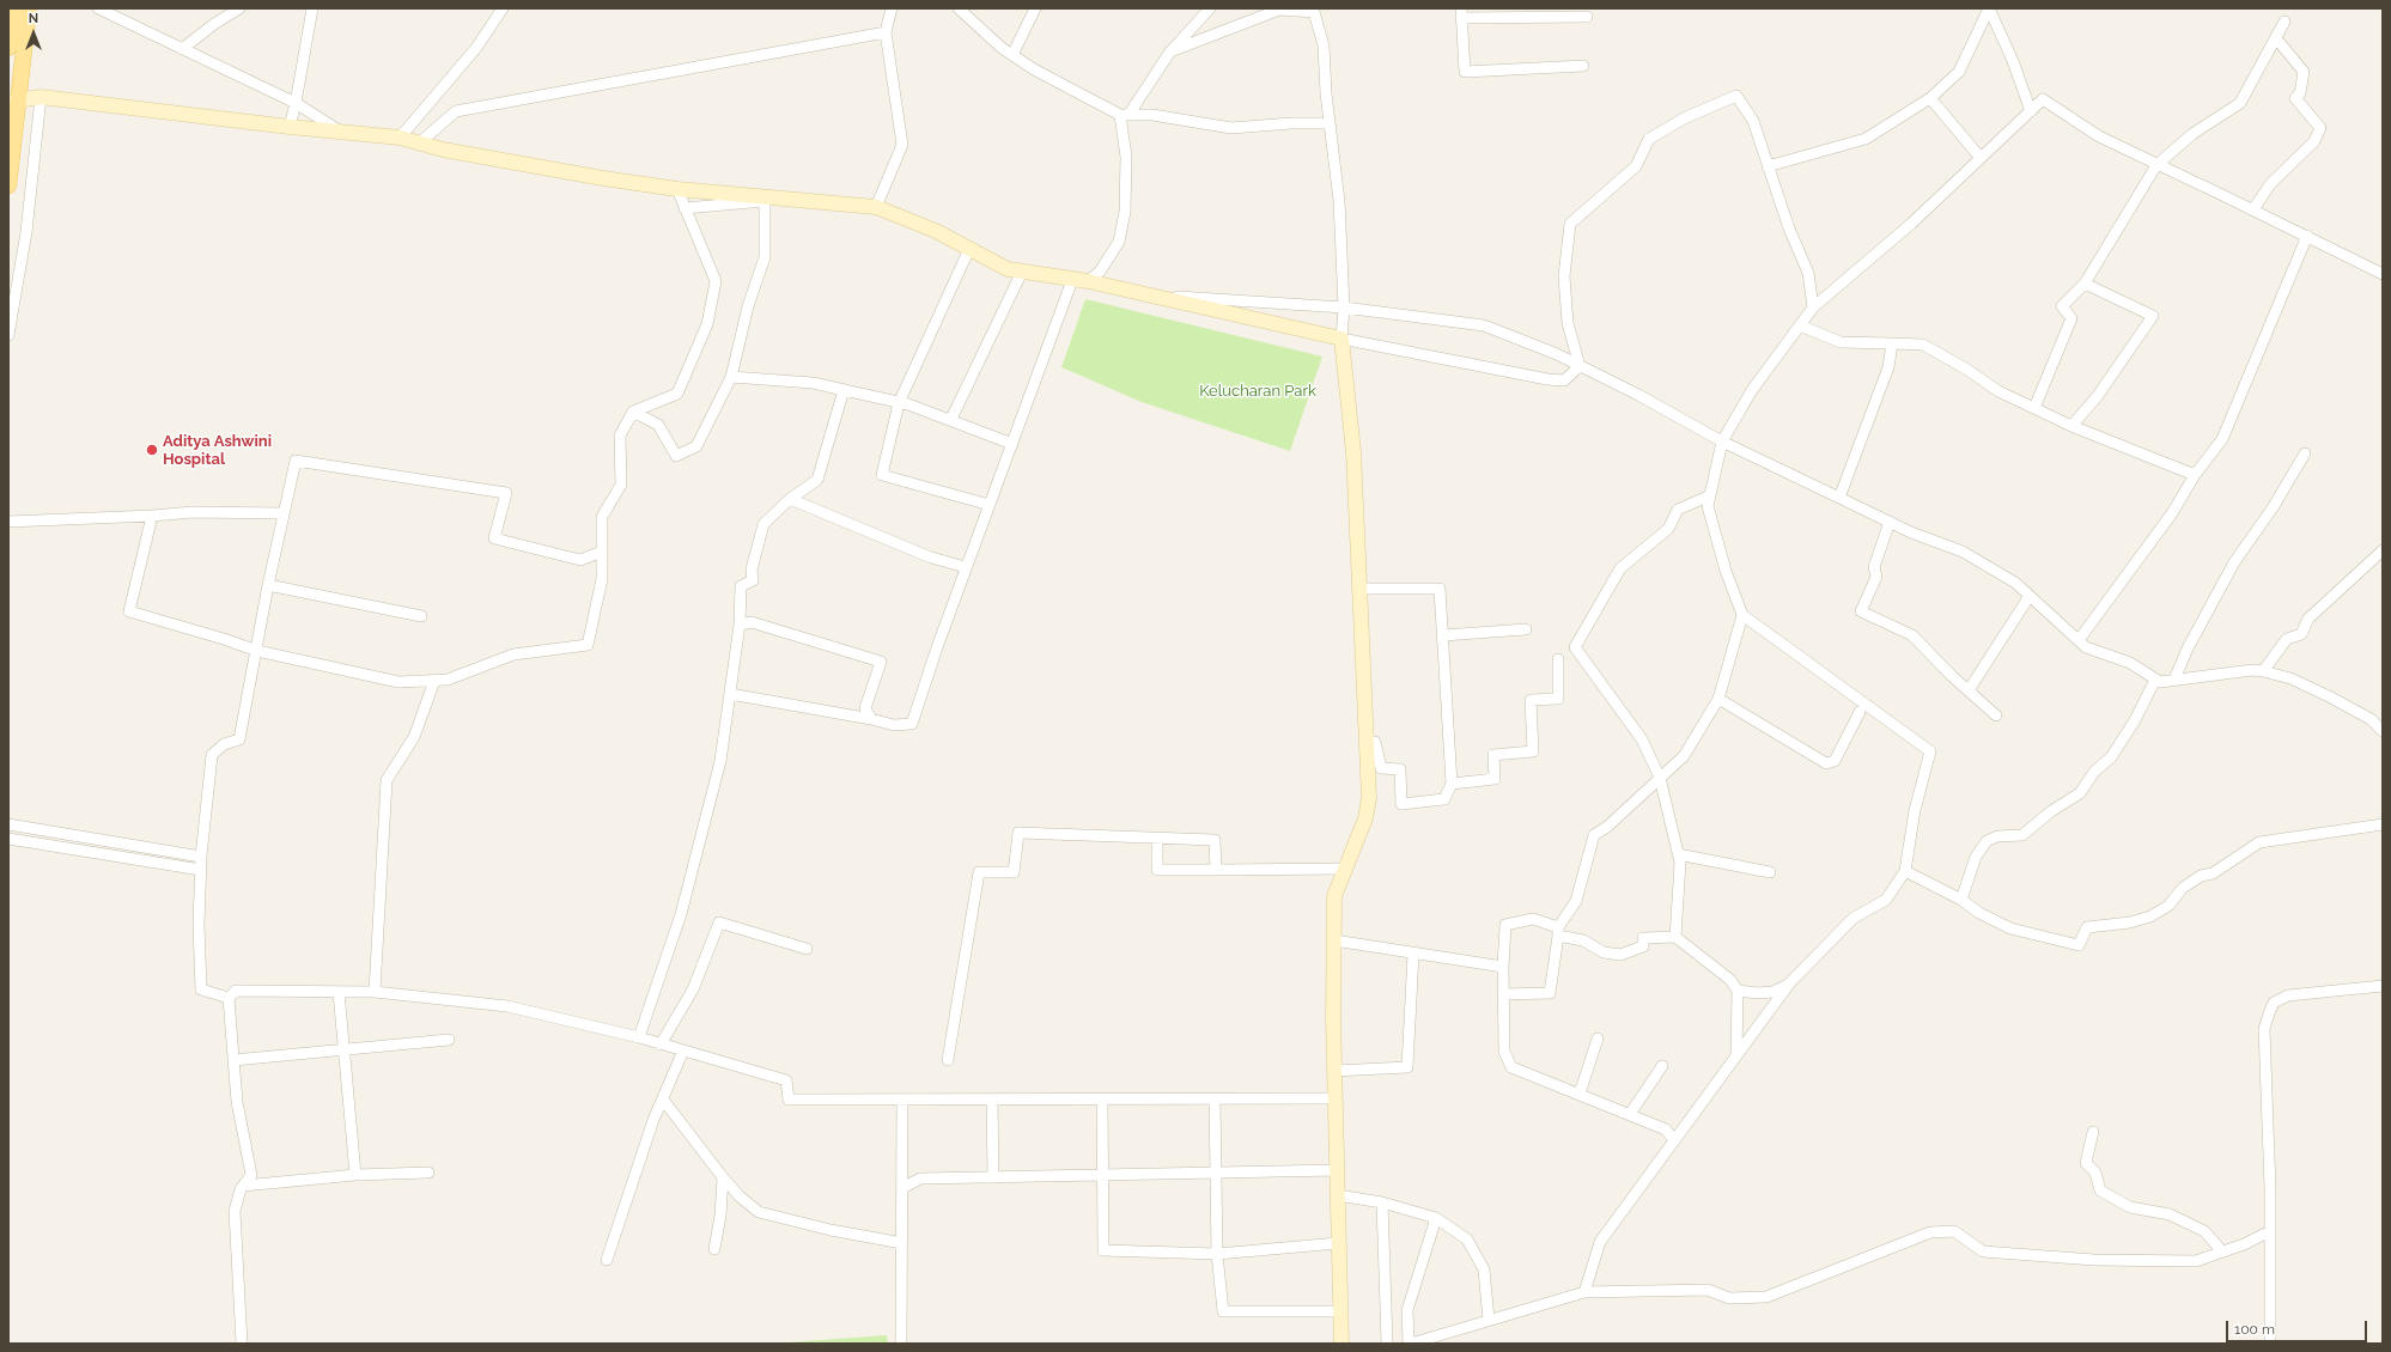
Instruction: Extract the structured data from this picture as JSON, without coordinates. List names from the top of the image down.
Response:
{
  "parks": ["Kelucharan Park"],
  "places": ["Aditya Ashwini Hospital"],
  "scale_bar": "100 m",
  "north": "top"
}
